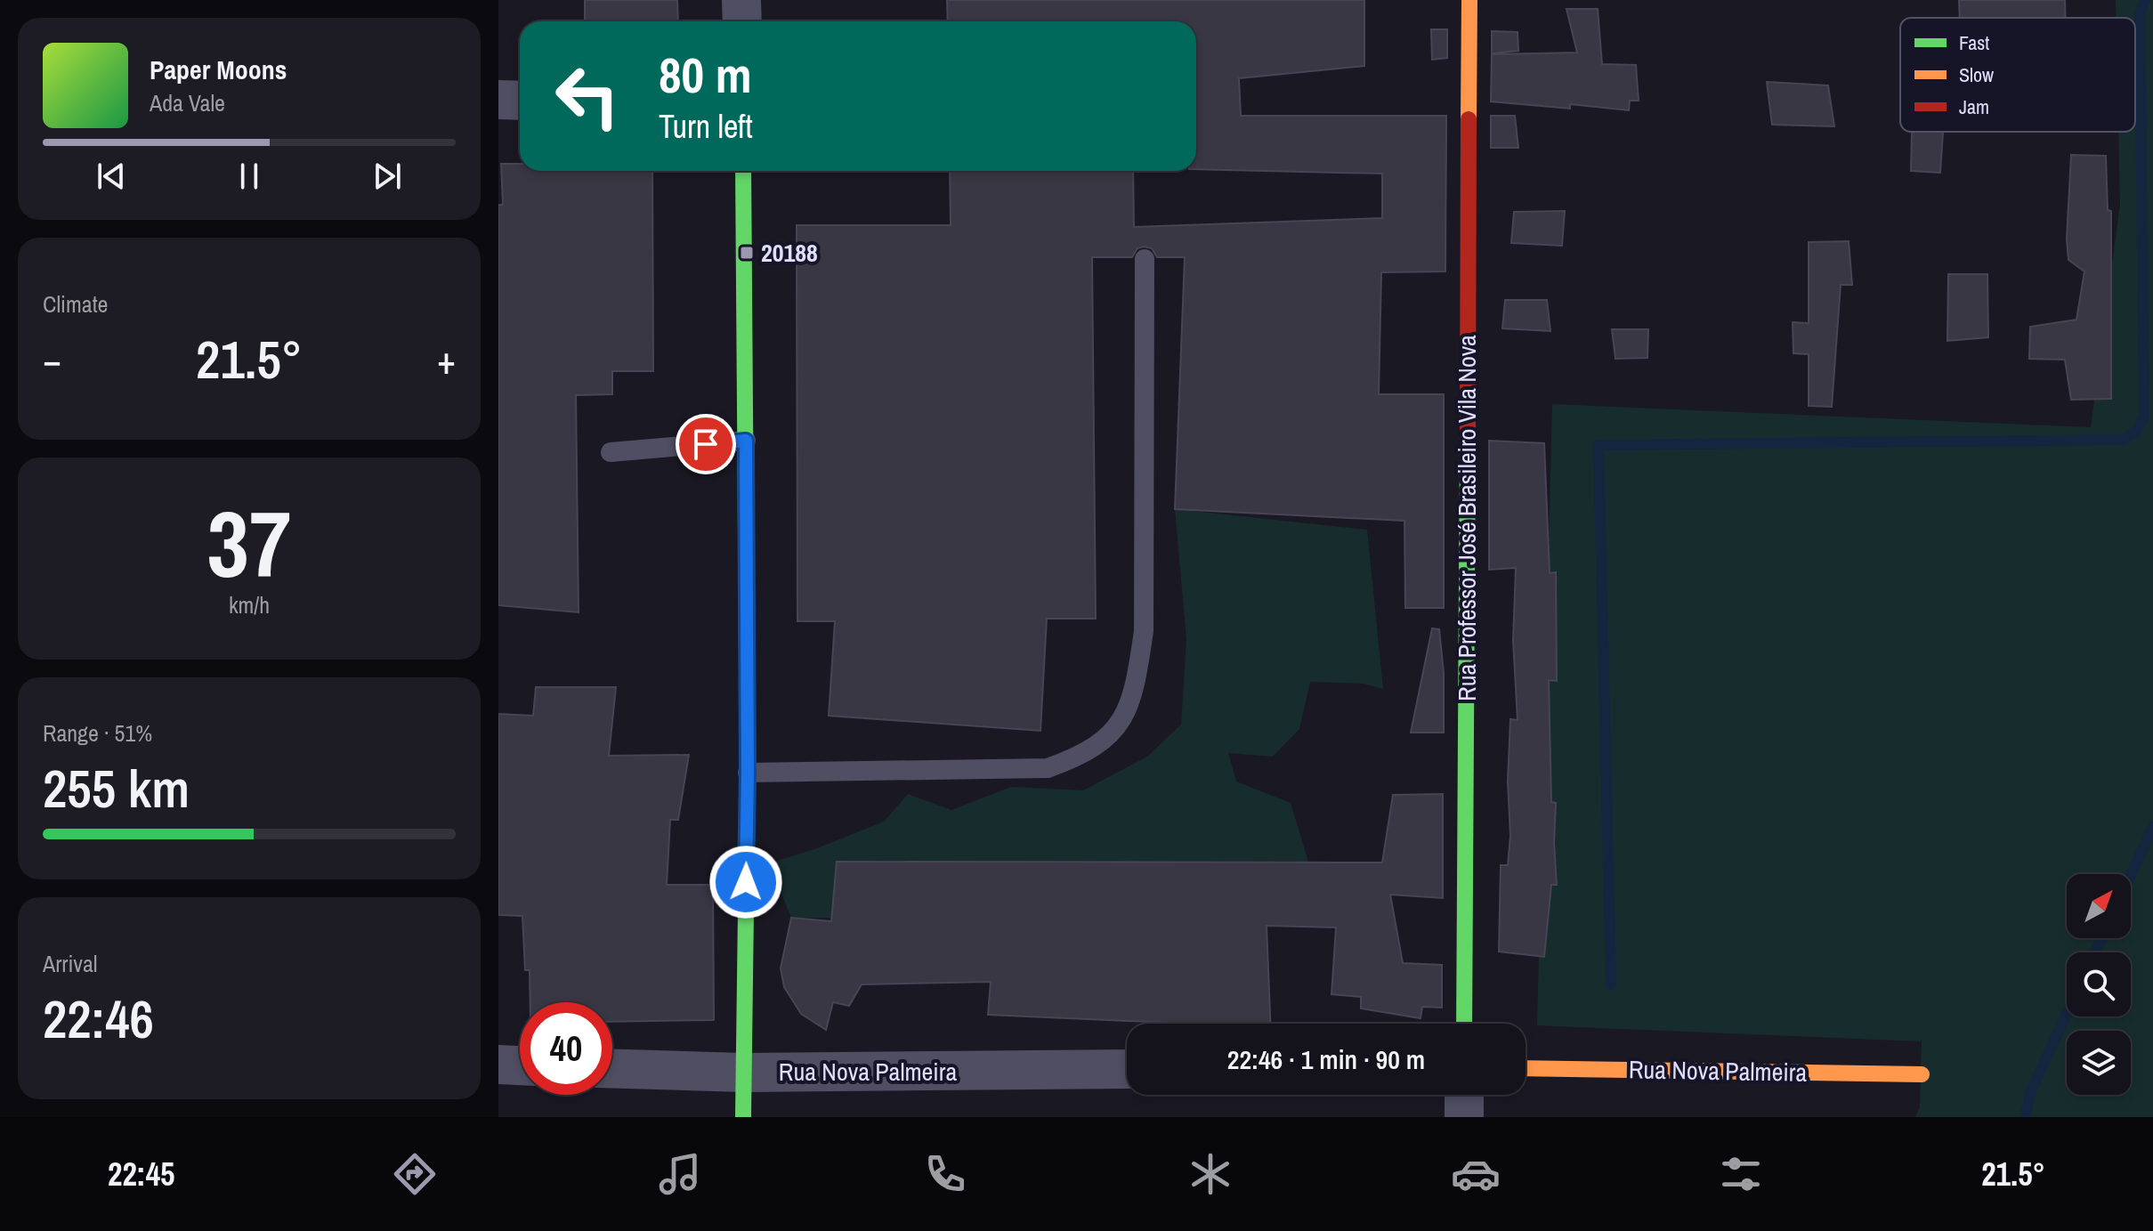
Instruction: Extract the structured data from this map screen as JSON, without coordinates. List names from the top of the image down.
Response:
{
  "streets": {
    "street": ["Rua Professor José Brasileiro Vila Nova", "Rua Nova Palmeira"]
  },
  "places": {
    "transit": ["20188"]
  },
  "legend": ["Fast", "Slow", "Jam"],
  "north": "top right",
  "page": {
    "turn": ["80 m", "Turn left"],
    "song": ["Paper Moons", "Ada Vale"],
    "tile": [
      "Climate",
      ["37", "km/h"],
      ["Range · 51%", "255 km"],
      ["Arrival", "22:46"]
    ],
    "heat": ["−", "21.5°", "+"],
    "limit": "40",
    "trip": "22:46 · 1 min · 90 m",
    "tabs": ["22:45", "21.5°"]
  }
}
